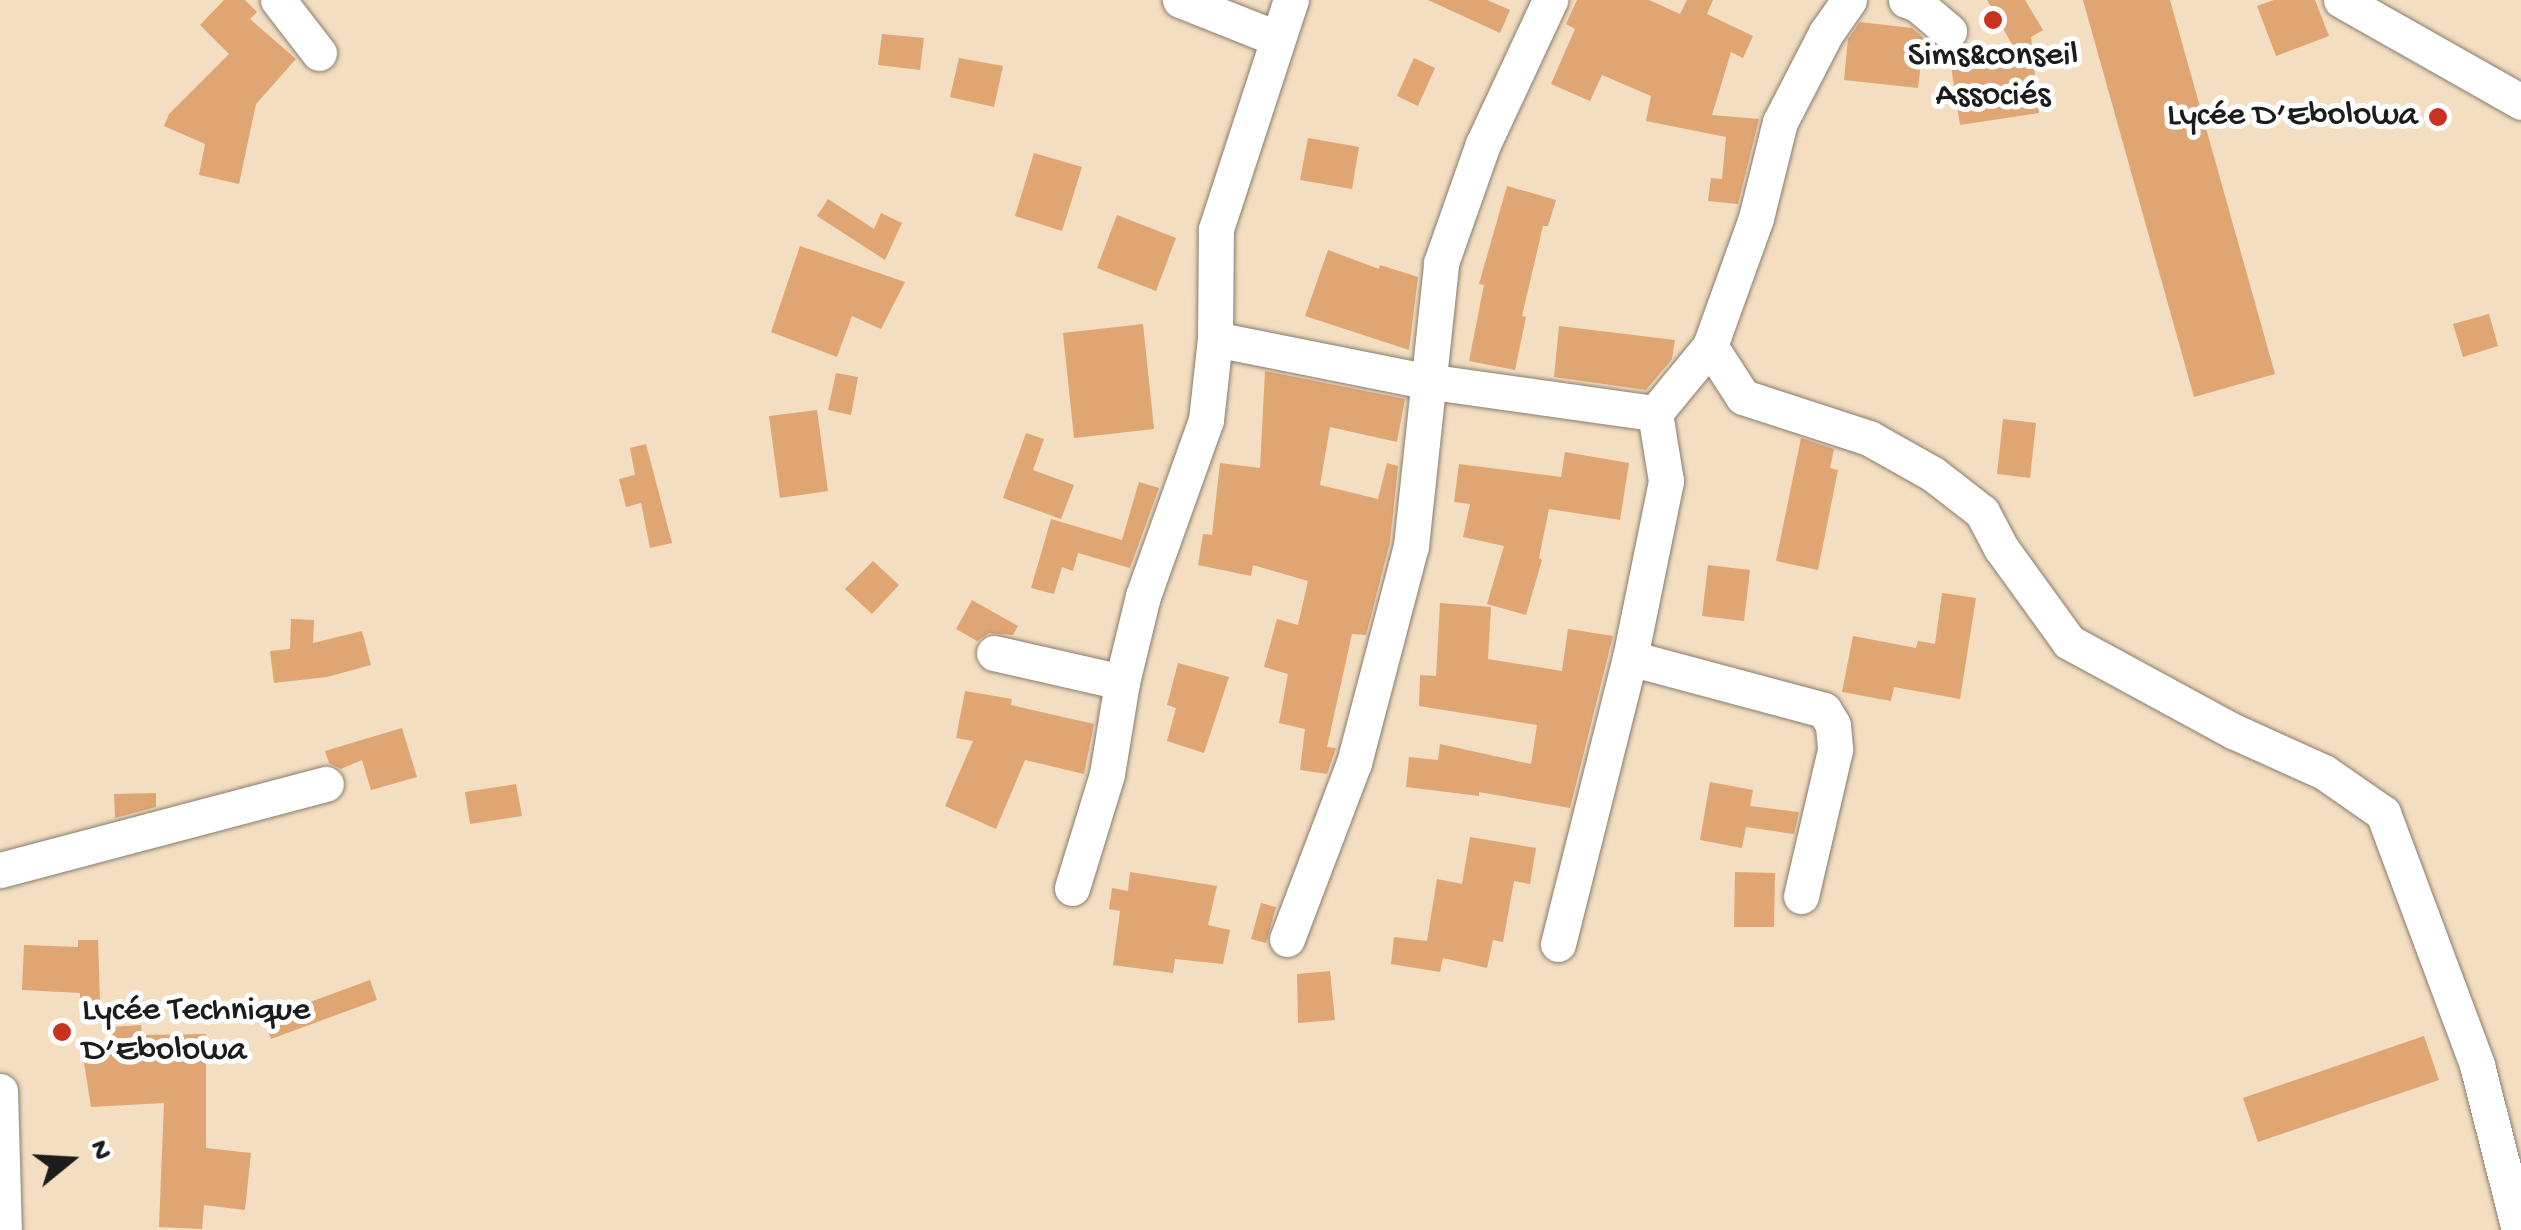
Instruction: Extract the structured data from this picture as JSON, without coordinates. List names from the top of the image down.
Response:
{
  "places": ["Sims&conseil Associés", "Lycée D’Ebolowa", "Lycée Technique D’Ebolowa"],
  "north": "right"
}
